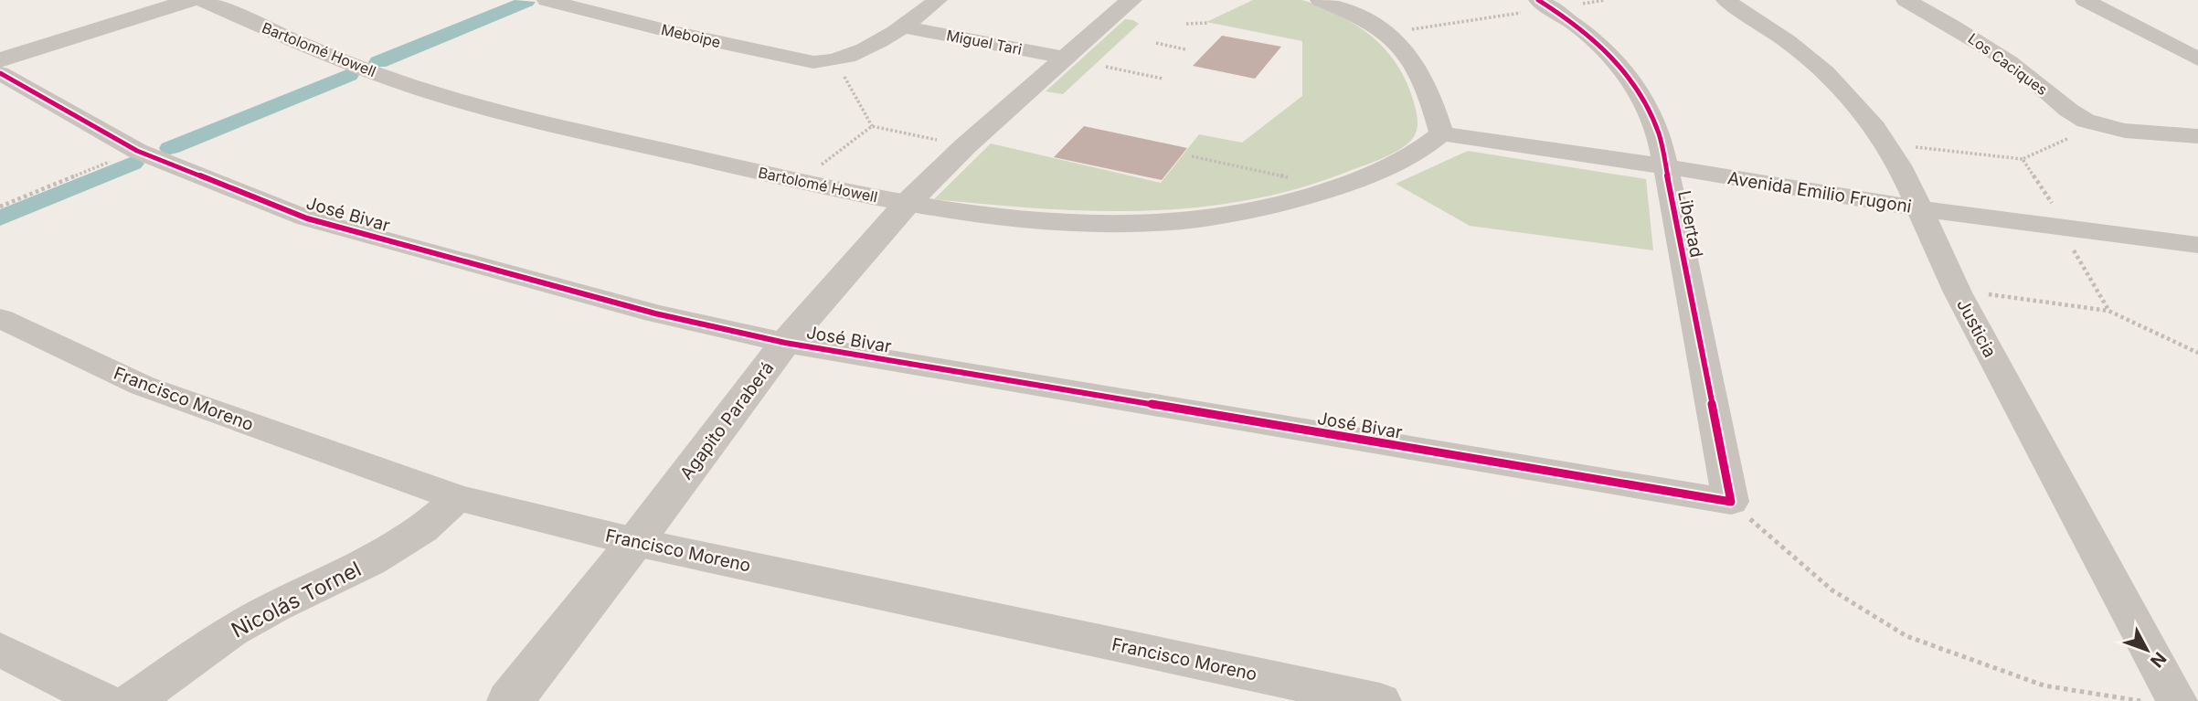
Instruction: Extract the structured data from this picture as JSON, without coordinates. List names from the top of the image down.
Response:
{
  "streets": {
    "street": [
      "Meboipe",
      "Miguel Tari",
      "Bartolomé Howell",
      "Los Caciques",
      "Avenida Emilio Frugoni",
      "José Bivar",
      "Libertad",
      "Justicia",
      "Francisco Moreno",
      "Agapito Paraberá",
      "Nicolás Tornel"
    ]
  },
  "crossings": [
    ["Miguel Tari", "Agapito Paraberá"],
    ["Bartolomé Howell", "Avenida Emilio Frugoni"],
    ["Bartolomé Howell", "Agapito Paraberá"],
    ["Avenida Emilio Frugoni", "Libertad"],
    ["Avenida Emilio Frugoni", "Justicia"],
    ["José Bivar", "Libertad"],
    ["José Bivar", "Agapito Paraberá"],
    ["Francisco Moreno", "Agapito Paraberá"],
    ["Francisco Moreno", "Nicolás Tornel"]
  ],
  "north": "bottom right"
}
